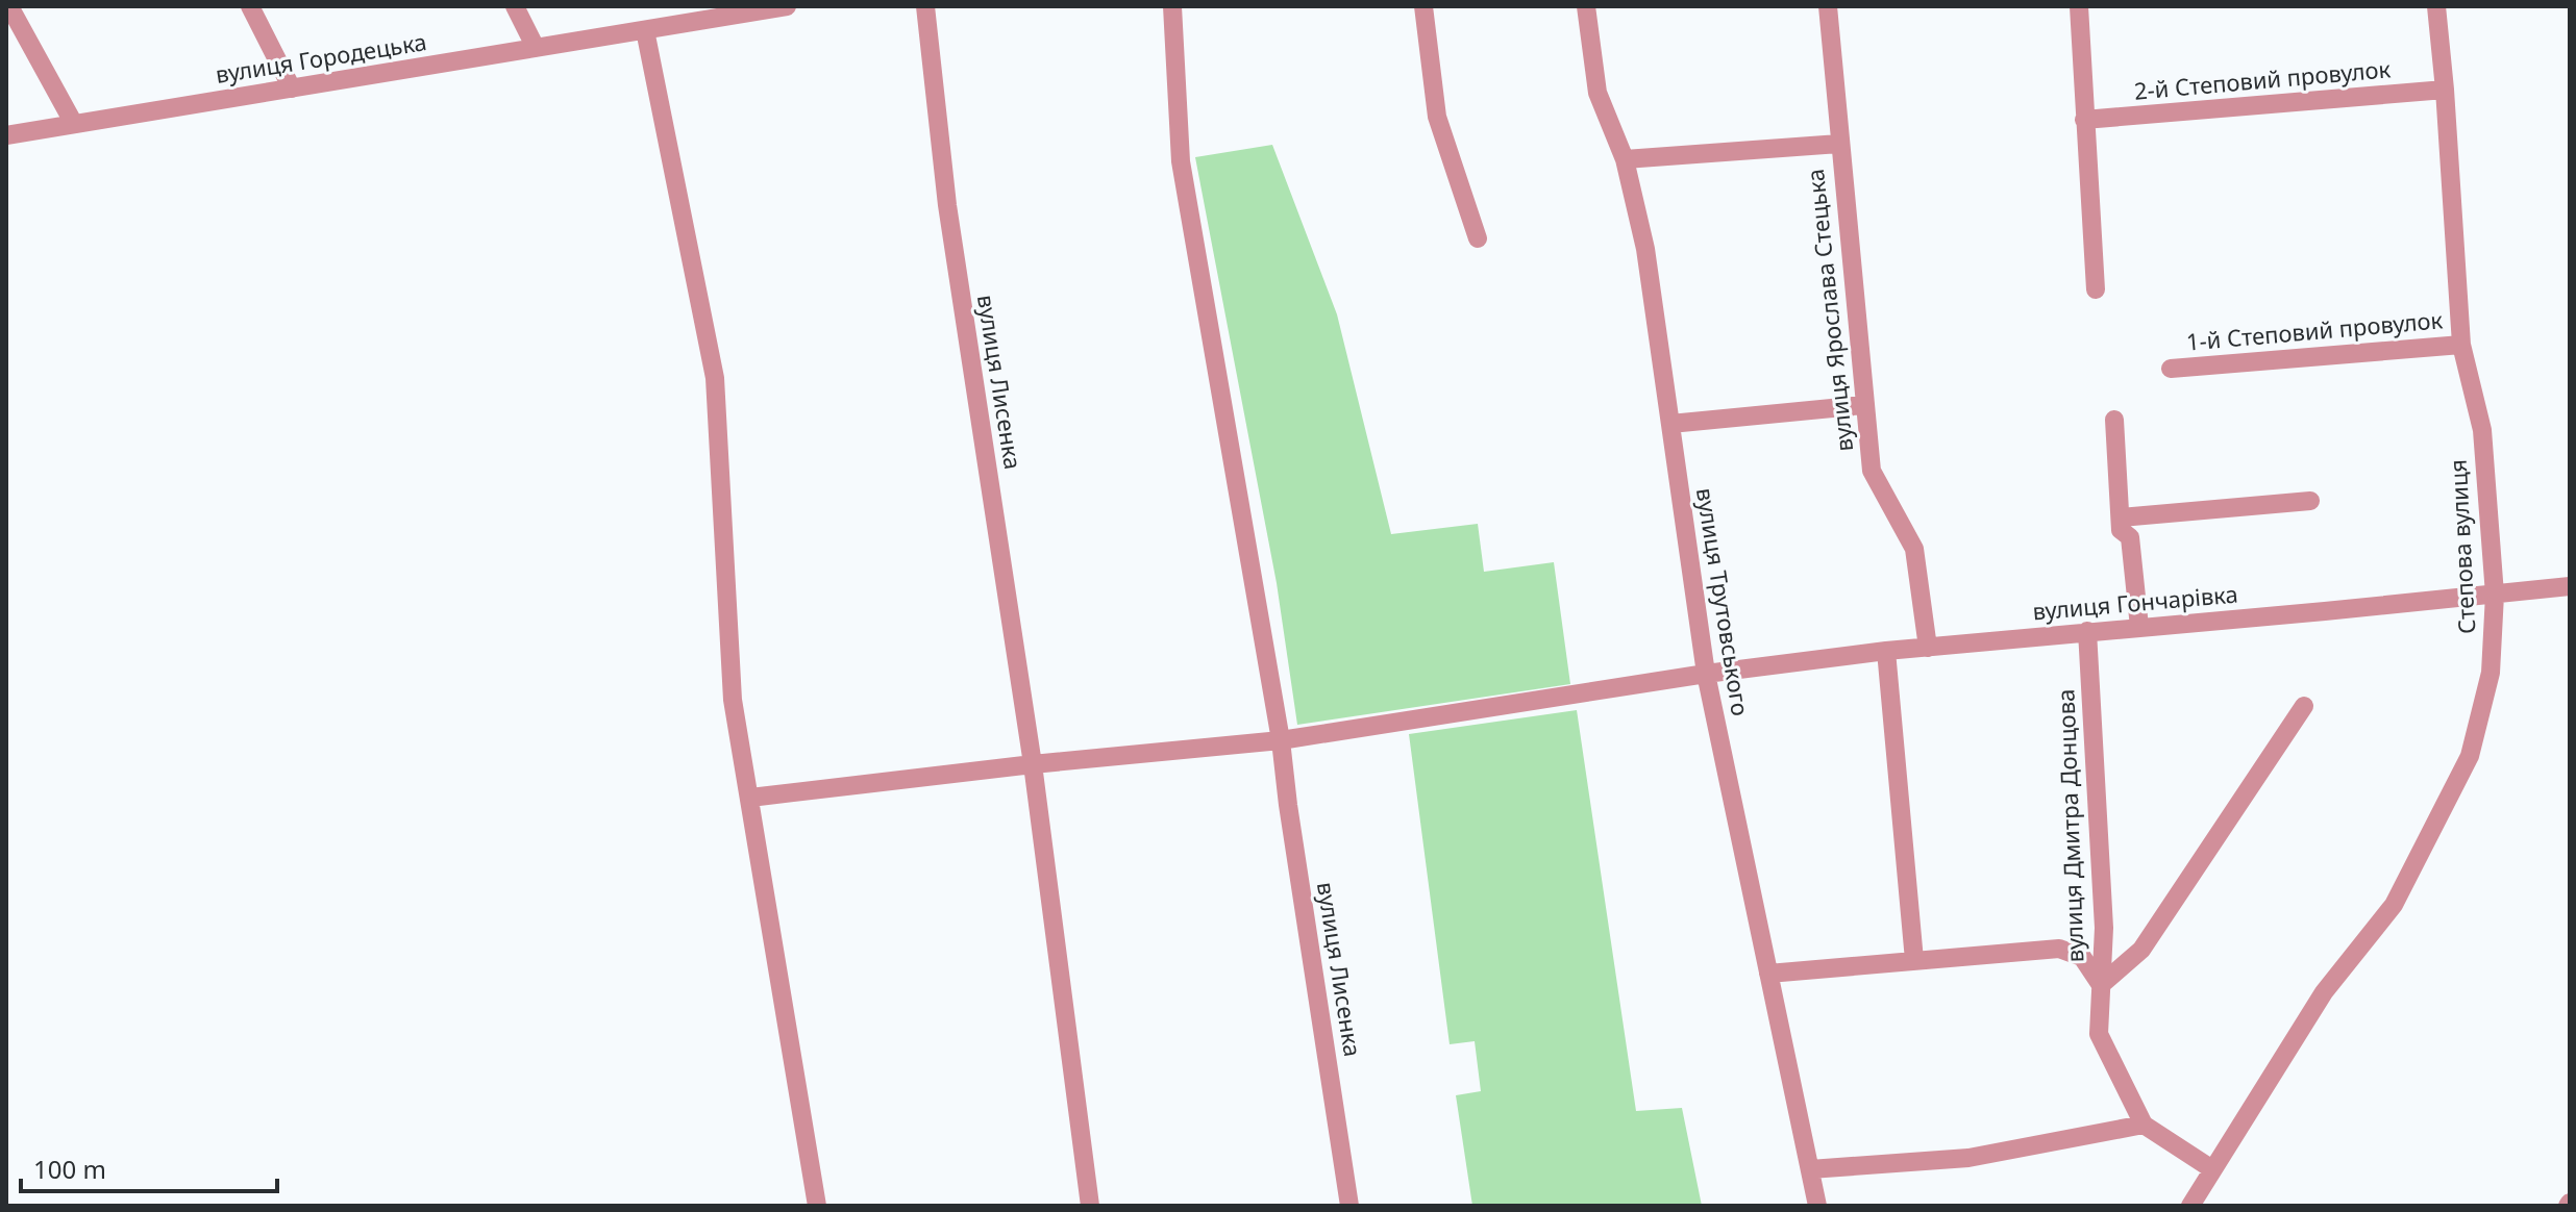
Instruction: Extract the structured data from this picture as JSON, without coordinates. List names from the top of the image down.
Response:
{
  "streets": {
    "street": [
      "вулиця Городецька",
      "2-й Степовий провулок",
      "вулиця Ярослава Стецька",
      "1-й Степовий провулок",
      "вулиця Лисенка",
      "Степова вулиця",
      "вулиця Трутовського",
      "вулиця Гончарівка",
      "вулиця Дмитра Донцова"
    ]
  },
  "crossings": [
    ["2-й Степовий провулок", "Степова вулиця"],
    ["вулиця Ярослава Стецька", "вулиця Гончарівка"],
    ["1-й Степовий провулок", "Степова вулиця"],
    ["Степова вулиця", "вулиця Гончарівка"],
    ["вулиця Трутовського", "вулиця Гончарівка"],
    ["вулиця Гончарівка", "вулиця Дмитра Донцова"]
  ],
  "scale_bar": "100 m"
}
